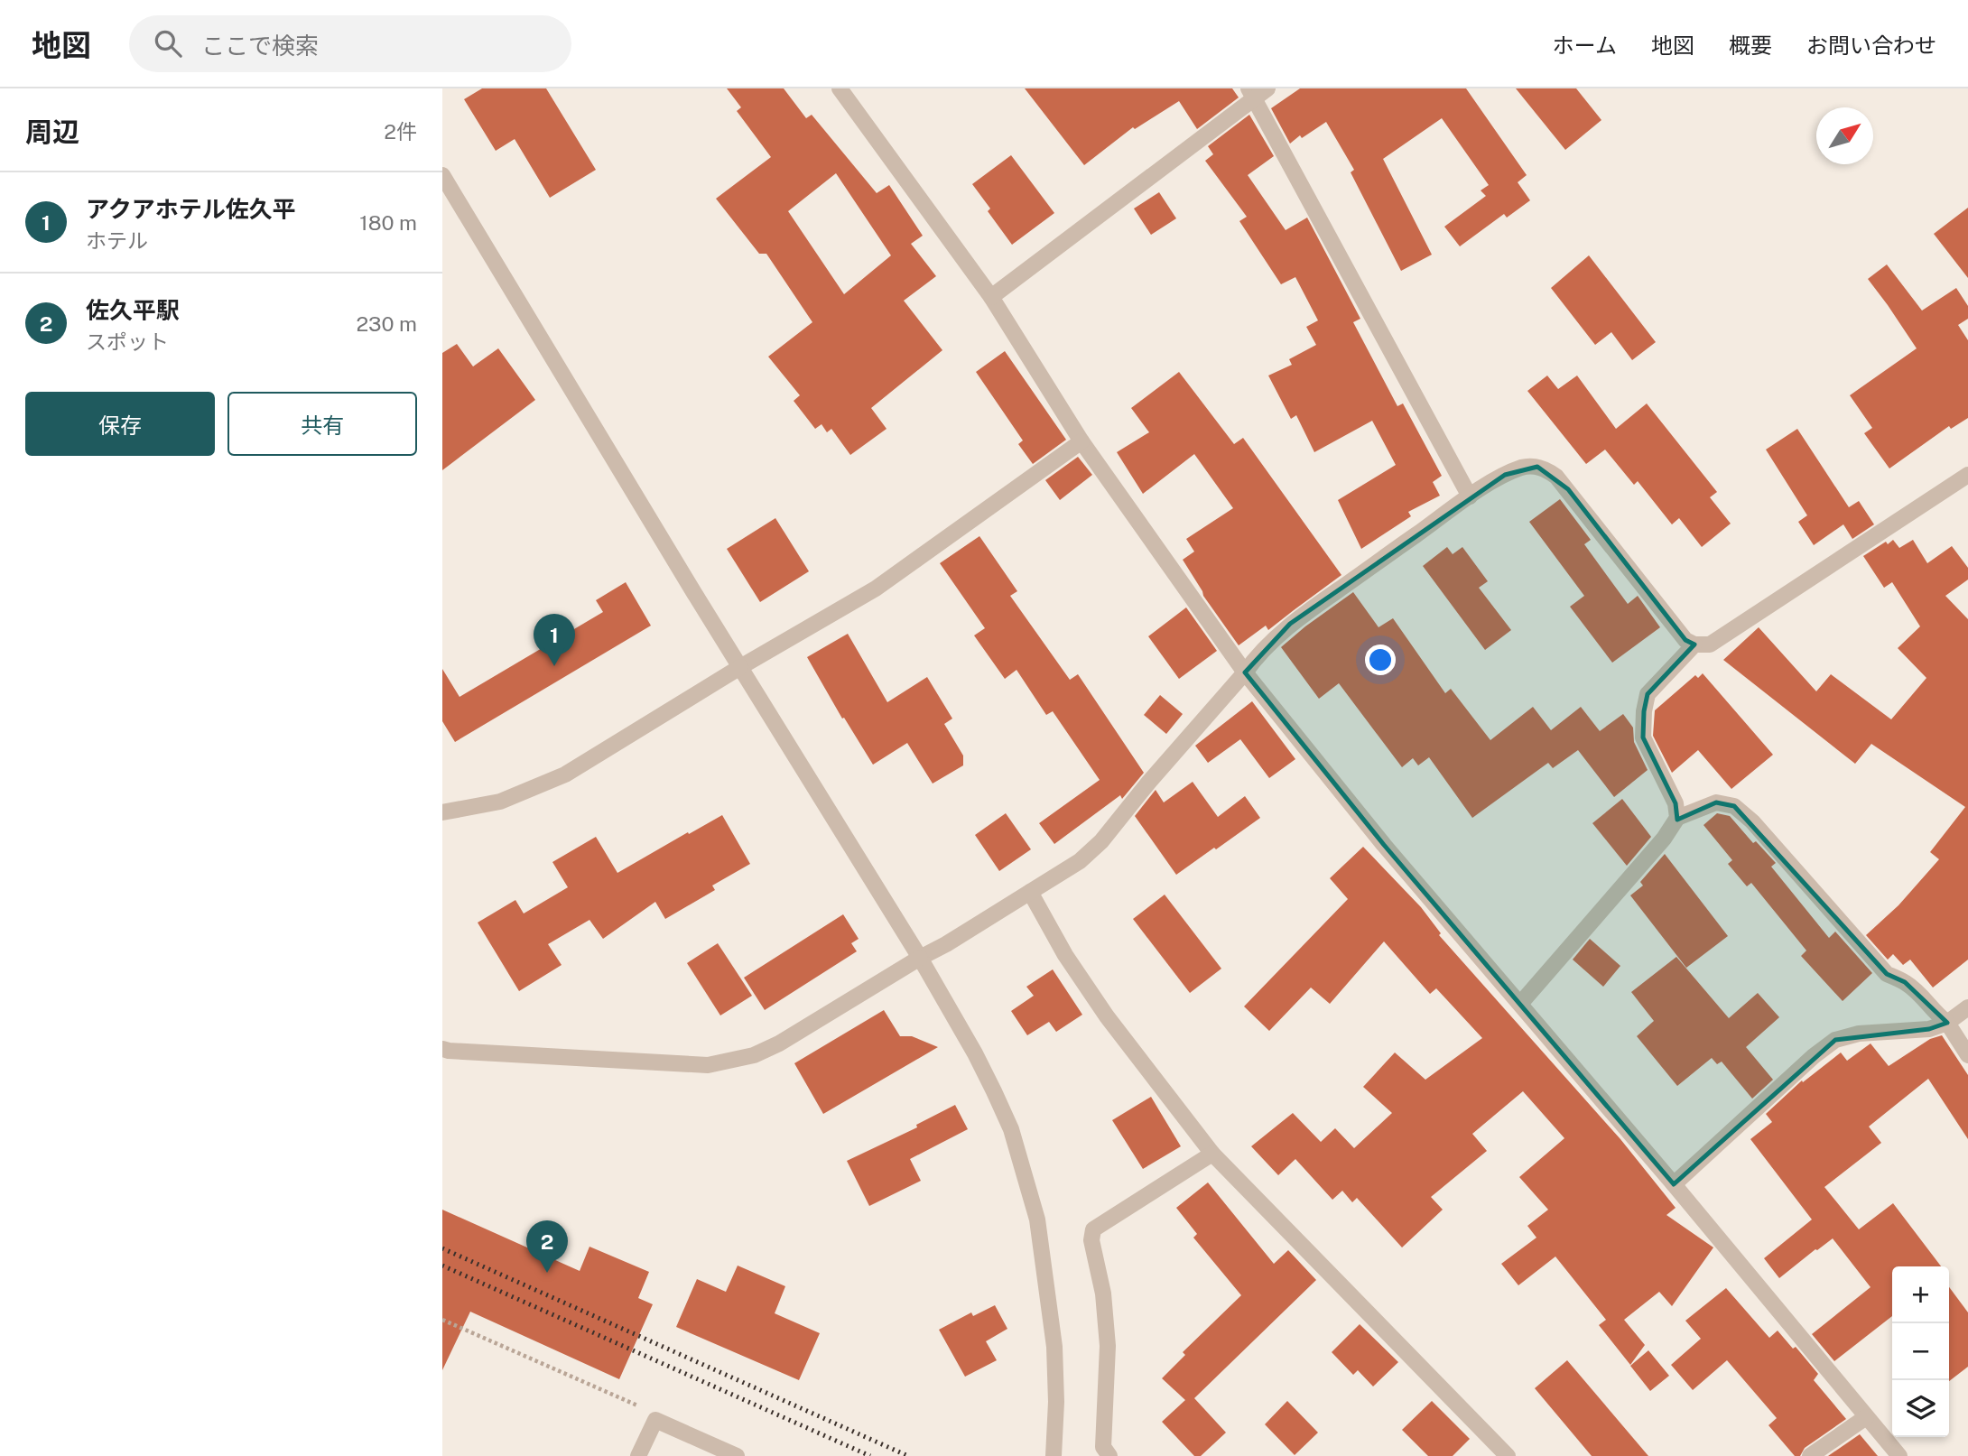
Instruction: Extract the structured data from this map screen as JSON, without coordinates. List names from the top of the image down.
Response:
{
  "north": "top right",
  "page": {
    "header": "地図",
    "search": "ここで検索",
    "nav": [
      "ホーム",
      "地図",
      "概要",
      "お問い合わせ"
    ],
    "heading": ["周辺", "2件"],
    "list": [
      {
        "mark": "1",
        "name": "アクアホテル佐久平",
        "note": "ホテル",
        "value": "180 m"
      },
      {
        "mark": "2",
        "name": "佐久平駅",
        "note": "スポット",
        "value": "230 m"
      }
    ],
    "buttons": ["保存", "共有"],
    "pins": ["1", "2"],
    "map_buttons": ["+", "−"]
  }
}
